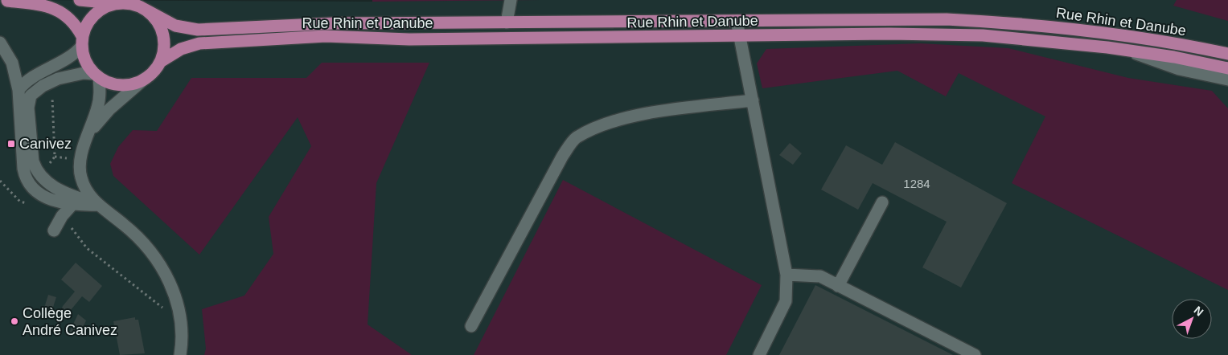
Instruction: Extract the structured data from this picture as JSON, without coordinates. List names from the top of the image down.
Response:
{
  "streets": {
    "main road": ["Rue Rhin et Danube"]
  },
  "places": {
    "transit": ["Canivez"],
    "other": ["Collège André Canivez"]
  },
  "house_numbers": ["1284"],
  "north": "top right"
}
